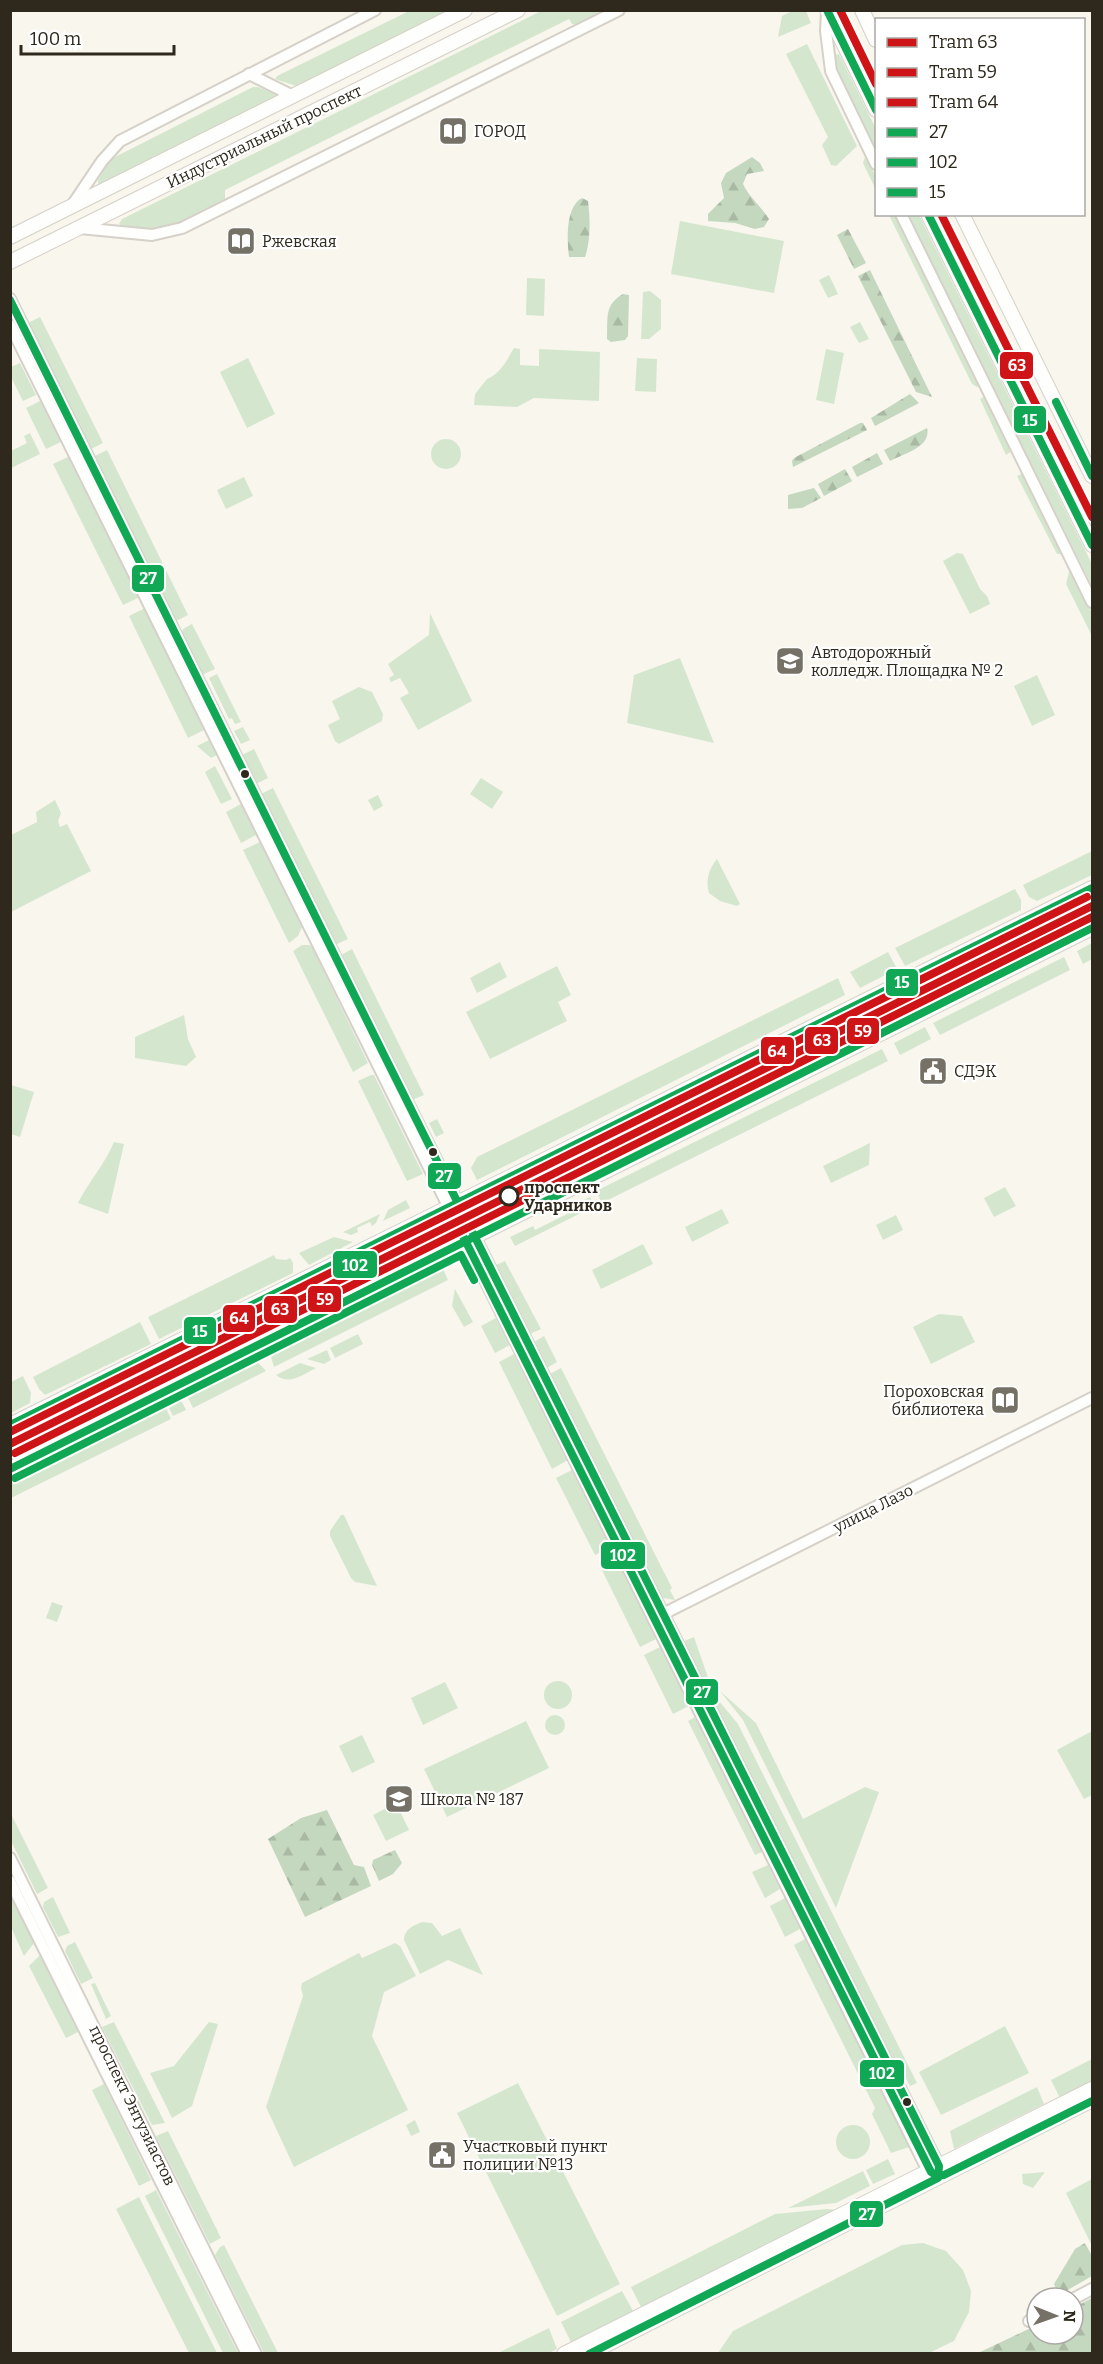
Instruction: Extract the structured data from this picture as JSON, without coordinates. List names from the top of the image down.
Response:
{
  "streets": {
    "main road": ["Индустриальный проспект"],
    "street": ["улица Лазо", "проспект Энтузиастов"]
  },
  "places": {
    "library": ["ГОРОД", "Ржевская", "Пороховская библиотека"],
    "school or university": ["Автодорожный колледж. Площадка № 2", "Школа № 187"],
    "public building": ["СДЭК", "Участковый пункт полиции №13"],
    "other": ["проспект Ударников"]
  },
  "lines": [
    "tram line 63",
    "transit line 15",
    "transit line 27",
    "tram line 64",
    "tram line 59",
    "transit line 102"
  ],
  "legend": [
    "Tram 63",
    "Tram 59",
    "Tram 64",
    "27",
    "102",
    "15"
  ],
  "scale_bar": "100 m",
  "north": "right"
}
